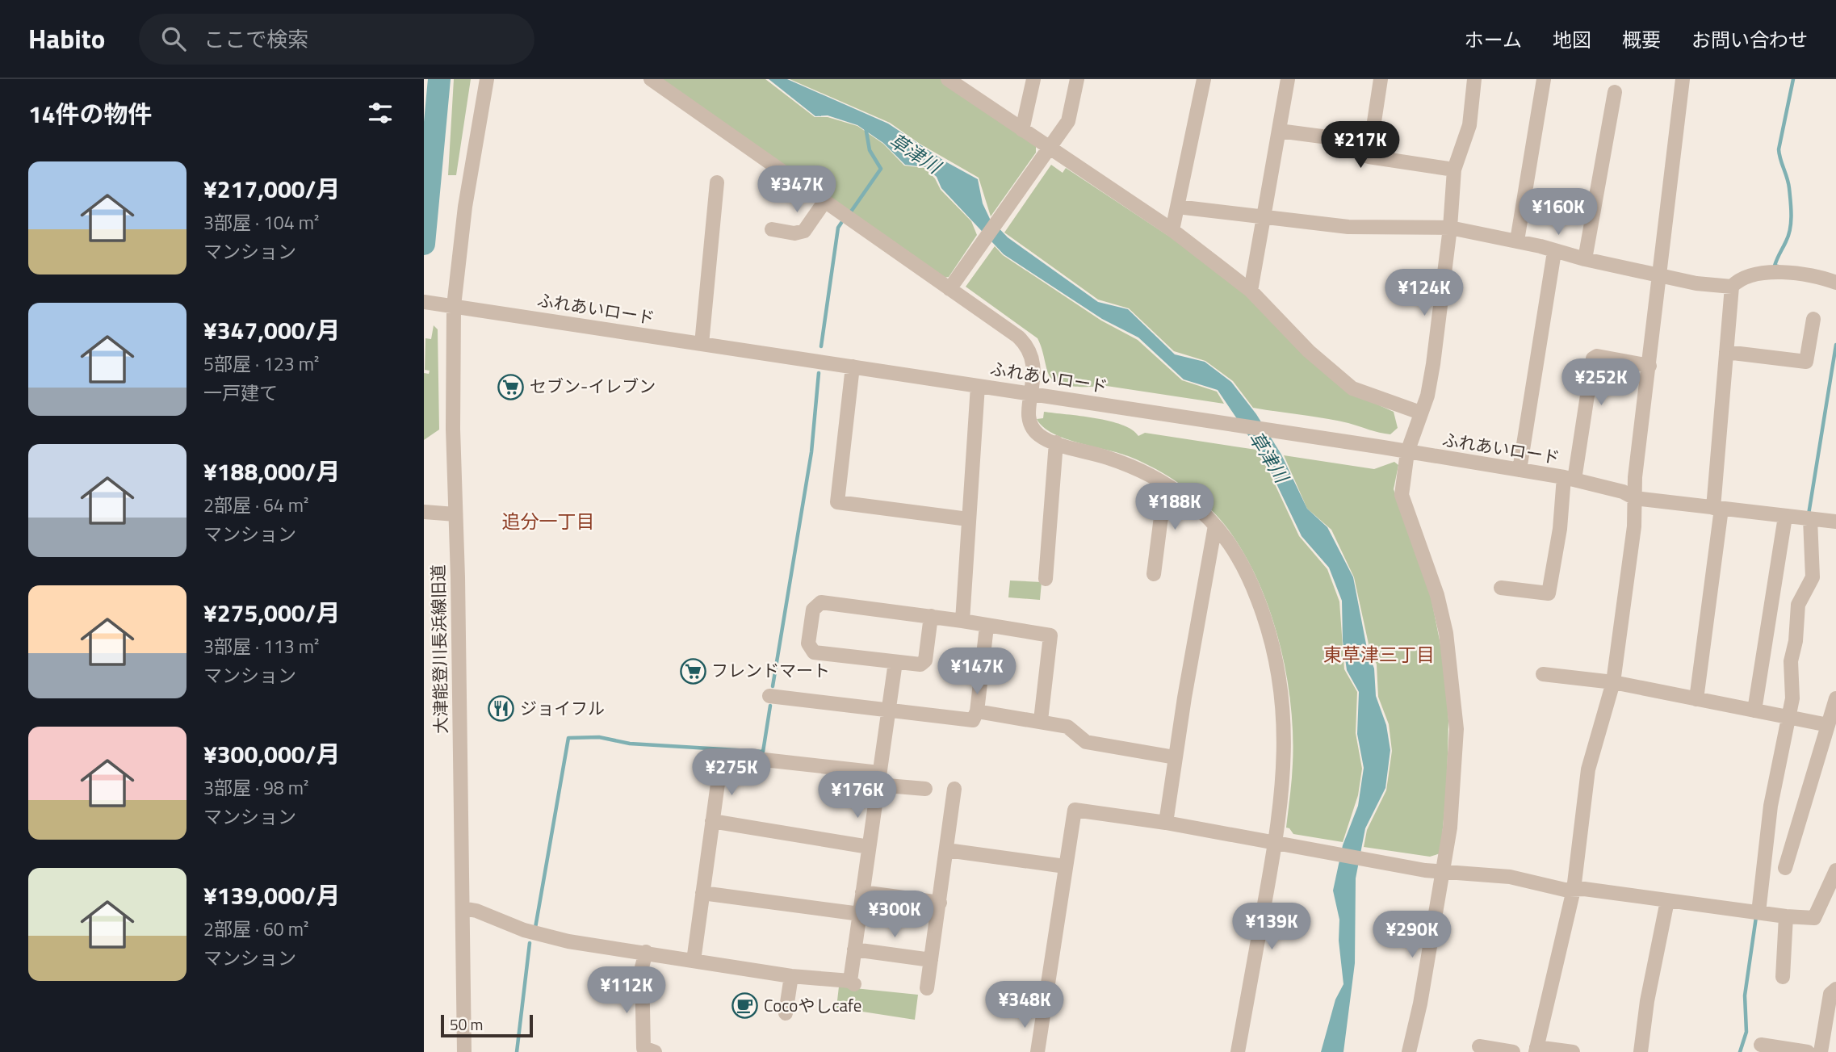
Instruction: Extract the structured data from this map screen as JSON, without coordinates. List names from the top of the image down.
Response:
{
  "streets": {
    "street": ["ふれあいロード", "大津能登川長浜線旧道"]
  },
  "crossings": [
    ["ふれあいロード", "大津能登川長浜線旧道"]
  ],
  "districts": ["追分一丁目", "東草津三丁目"],
  "water": ["草津川"],
  "places": {
    "supermarket": ["セブン-イレブン", "フレンドマート"],
    "restaurant": ["ジョイフル"],
    "cafe": ["Cocoやしcafe"]
  },
  "scale_bar": "50 m",
  "page": {
    "header": "Habito",
    "search": "ここで検索",
    "nav": [
      "ホーム",
      "地図",
      "概要",
      "お問い合わせ"
    ],
    "heading": "14件の物件",
    "price": [
      "¥217K",
      "¥347K",
      "¥160K",
      "¥124K",
      "¥252K",
      "¥188K",
      "¥147K",
      "¥275K",
      "¥176K",
      "¥300K",
      "¥139K",
      "¥290K",
      "¥112K",
      "¥348K"
    ],
    "list": [
      {
        "name": "¥217,000/月",
        "note": "3部屋 · 104 m² · マンション"
      },
      {
        "name": "¥347,000/月",
        "note": "5部屋 · 123 m² · 一戸建て"
      },
      {
        "name": "¥188,000/月",
        "note": "2部屋 · 64 m² · マンション"
      },
      {
        "name": "¥275,000/月",
        "note": "3部屋 · 113 m² · マンション"
      },
      {
        "name": "¥300,000/月",
        "note": "3部屋 · 98 m² · マンション"
      },
      {
        "name": "¥139,000/月",
        "note": "2部屋 · 60 m² · マンション"
      }
    ],
    "scale": "50 m"
  }
}
